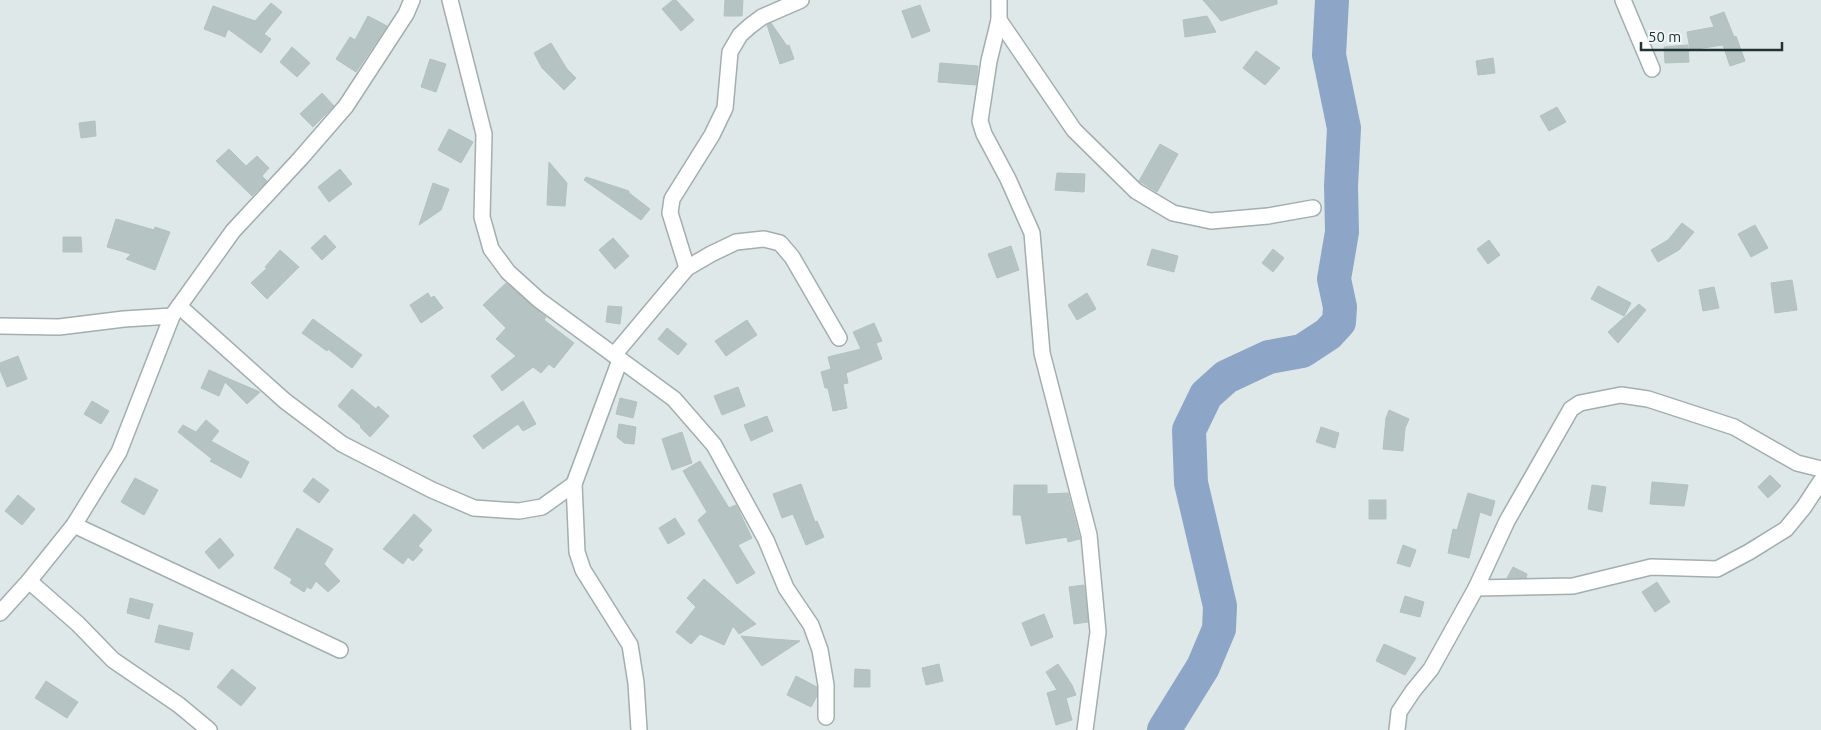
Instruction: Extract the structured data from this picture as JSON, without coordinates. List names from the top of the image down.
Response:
{
  "scale_bar": "50 m"
}
